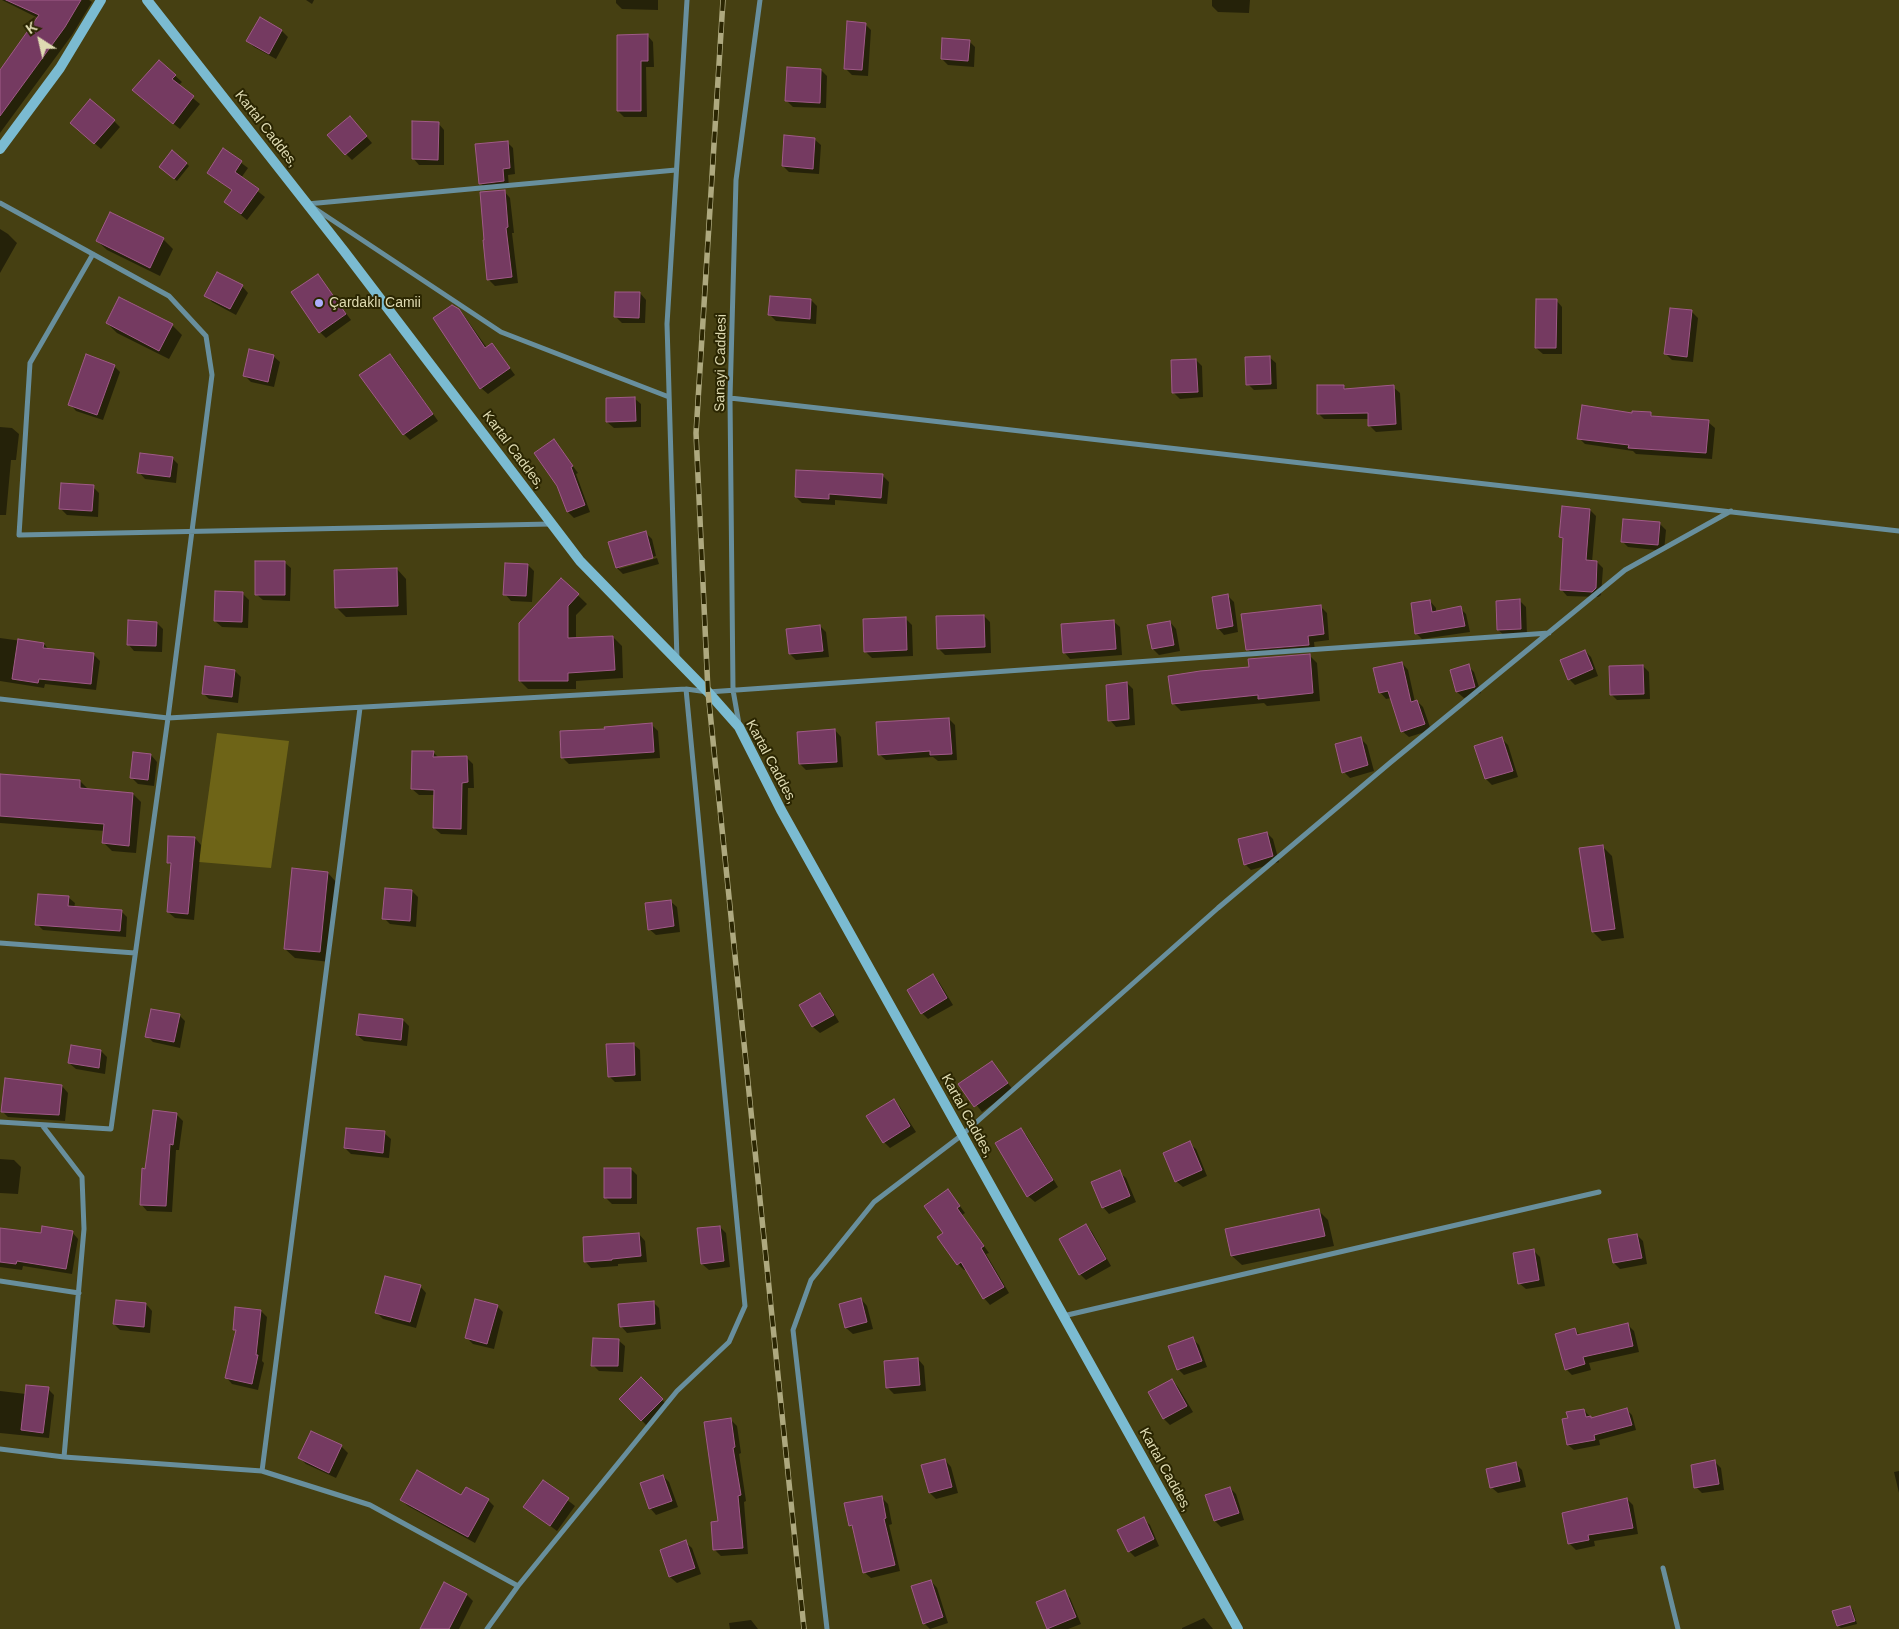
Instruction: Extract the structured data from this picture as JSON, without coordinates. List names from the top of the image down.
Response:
{
  "streets": {
    "main road": ["Kartal Caddes,"],
    "street": ["Sanayi Caddesi"]
  },
  "crossings": [
    ["Kartal Caddes,", "Sanayi Caddesi"]
  ],
  "places": ["Çardaklı Camii"],
  "north": "top left"
}
